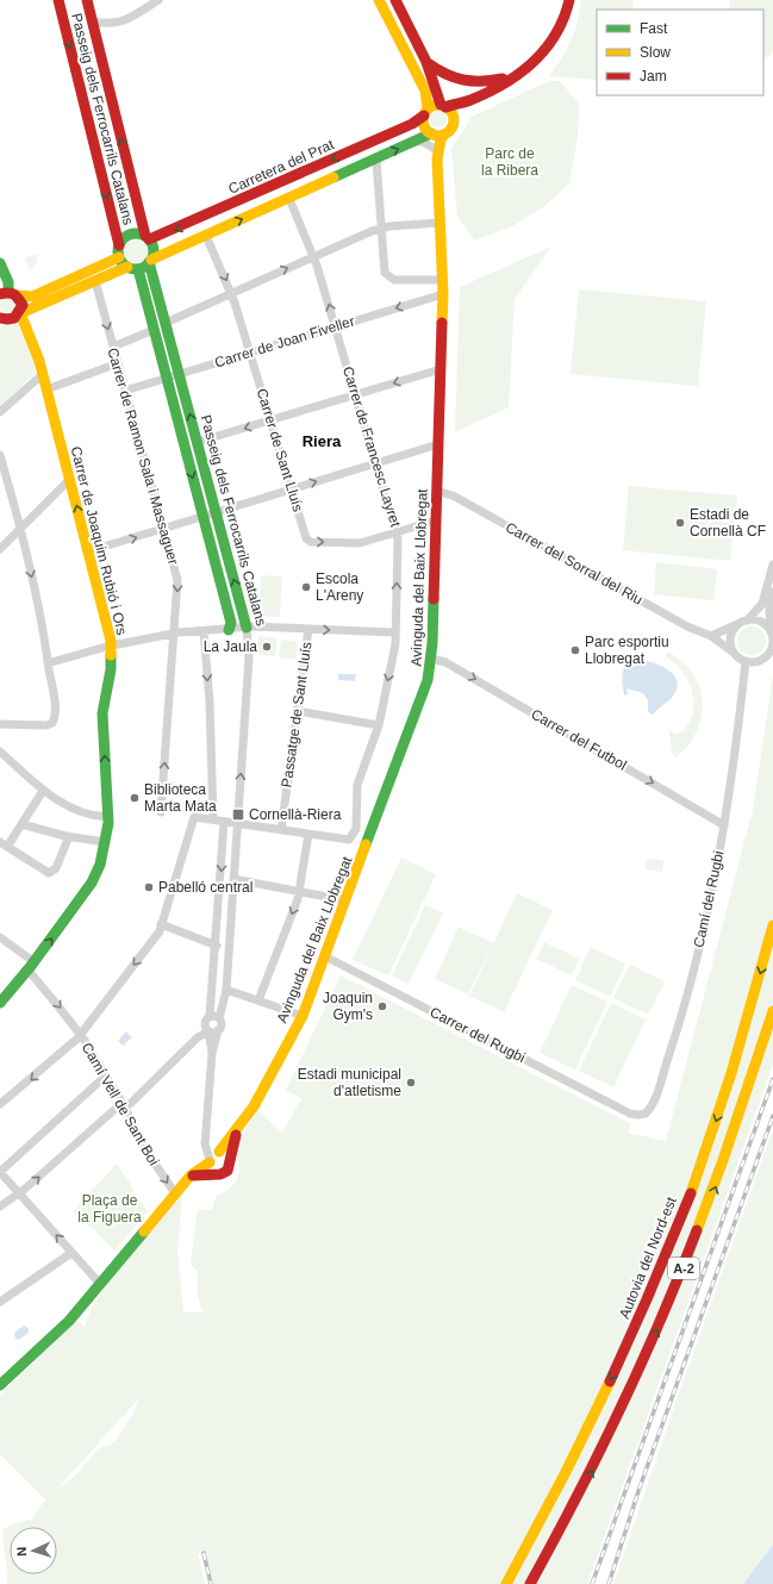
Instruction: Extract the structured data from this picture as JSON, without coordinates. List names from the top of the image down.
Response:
{
  "streets": {
    "main road": [
      "Passeig dels Ferrocarrils Catalans",
      "Carretera del Prat",
      "Carrer de Joaquim Rubió i Ors",
      "Avinguda del Baix Llobregat",
      "Autovia del Nord-est",
      "A-2"
    ],
    "street": [
      "Carrer de Joan Fiveller",
      "Carrer de Francesc Layret",
      "Carrer de Sant Lluís",
      "Carrer de Ramon Sala i Massaguer",
      "Carrer del Sorral del Riu",
      "Passatge de Sant Lluís",
      "Carrer del Futbol",
      "Camí del Rugbi",
      "Carrer del Rugbi",
      "Camí Vell de Sant Boi"
    ]
  },
  "crossings": [
    ["Passeig dels Ferrocarrils Catalans", "Carretera del Prat"],
    ["Passeig dels Ferrocarrils Catalans", "Carrer de Joan Fiveller"],
    ["Carretera del Prat", "Avinguda del Baix Llobregat"],
    ["Carrer de Joan Fiveller", "Carrer de Francesc Layret"],
    ["Carrer de Joan Fiveller", "Carrer de Sant Lluís"],
    ["Carrer de Joan Fiveller", "Carrer de Ramon Sala i Massaguer"],
    ["Carrer de Joan Fiveller", "Avinguda del Baix Llobregat"],
    ["Carrer de Francesc Layret", "Carrer de Sant Lluís"],
    ["Carrer de Sant Lluís", "Avinguda del Baix Llobregat"],
    ["Carrer de Joaquim Rubió i Ors", "Camí Vell de Sant Boi"],
    ["Carrer del Sorral del Riu", "Avinguda del Baix Llobregat"],
    ["Carrer del Sorral del Riu", "Camí del Rugbi"],
    ["Avinguda del Baix Llobregat", "Carrer del Futbol"],
    ["Avinguda del Baix Llobregat", "Carrer del Rugbi"],
    ["Avinguda del Baix Llobregat", "Camí Vell de Sant Boi"],
    ["Carrer del Futbol", "Camí del Rugbi"],
    ["Camí del Rugbi", "Carrer del Rugbi"]
  ],
  "one_way": ["Carrer de Joaquim Rubió i Ors", "Carrer del Futbol", "Camí Vell de Sant Boi"],
  "districts": ["Riera"],
  "parks": ["Parc de la Ribera", "Plaça de la Figuera"],
  "places": {
    "other": [
      "Estadi de Cornellà CF",
      "Escola L'Areny",
      "La Jaula",
      "Parc esportiu Llobregat",
      "Biblioteca Marta Mata",
      "Pabelló central",
      "Joaquin Gym's",
      "Estadi municipal d'atletisme"
    ],
    "transit": ["Cornellà-Riera"]
  },
  "legend": ["Fast", "Slow", "Jam"],
  "north": "left"
}
